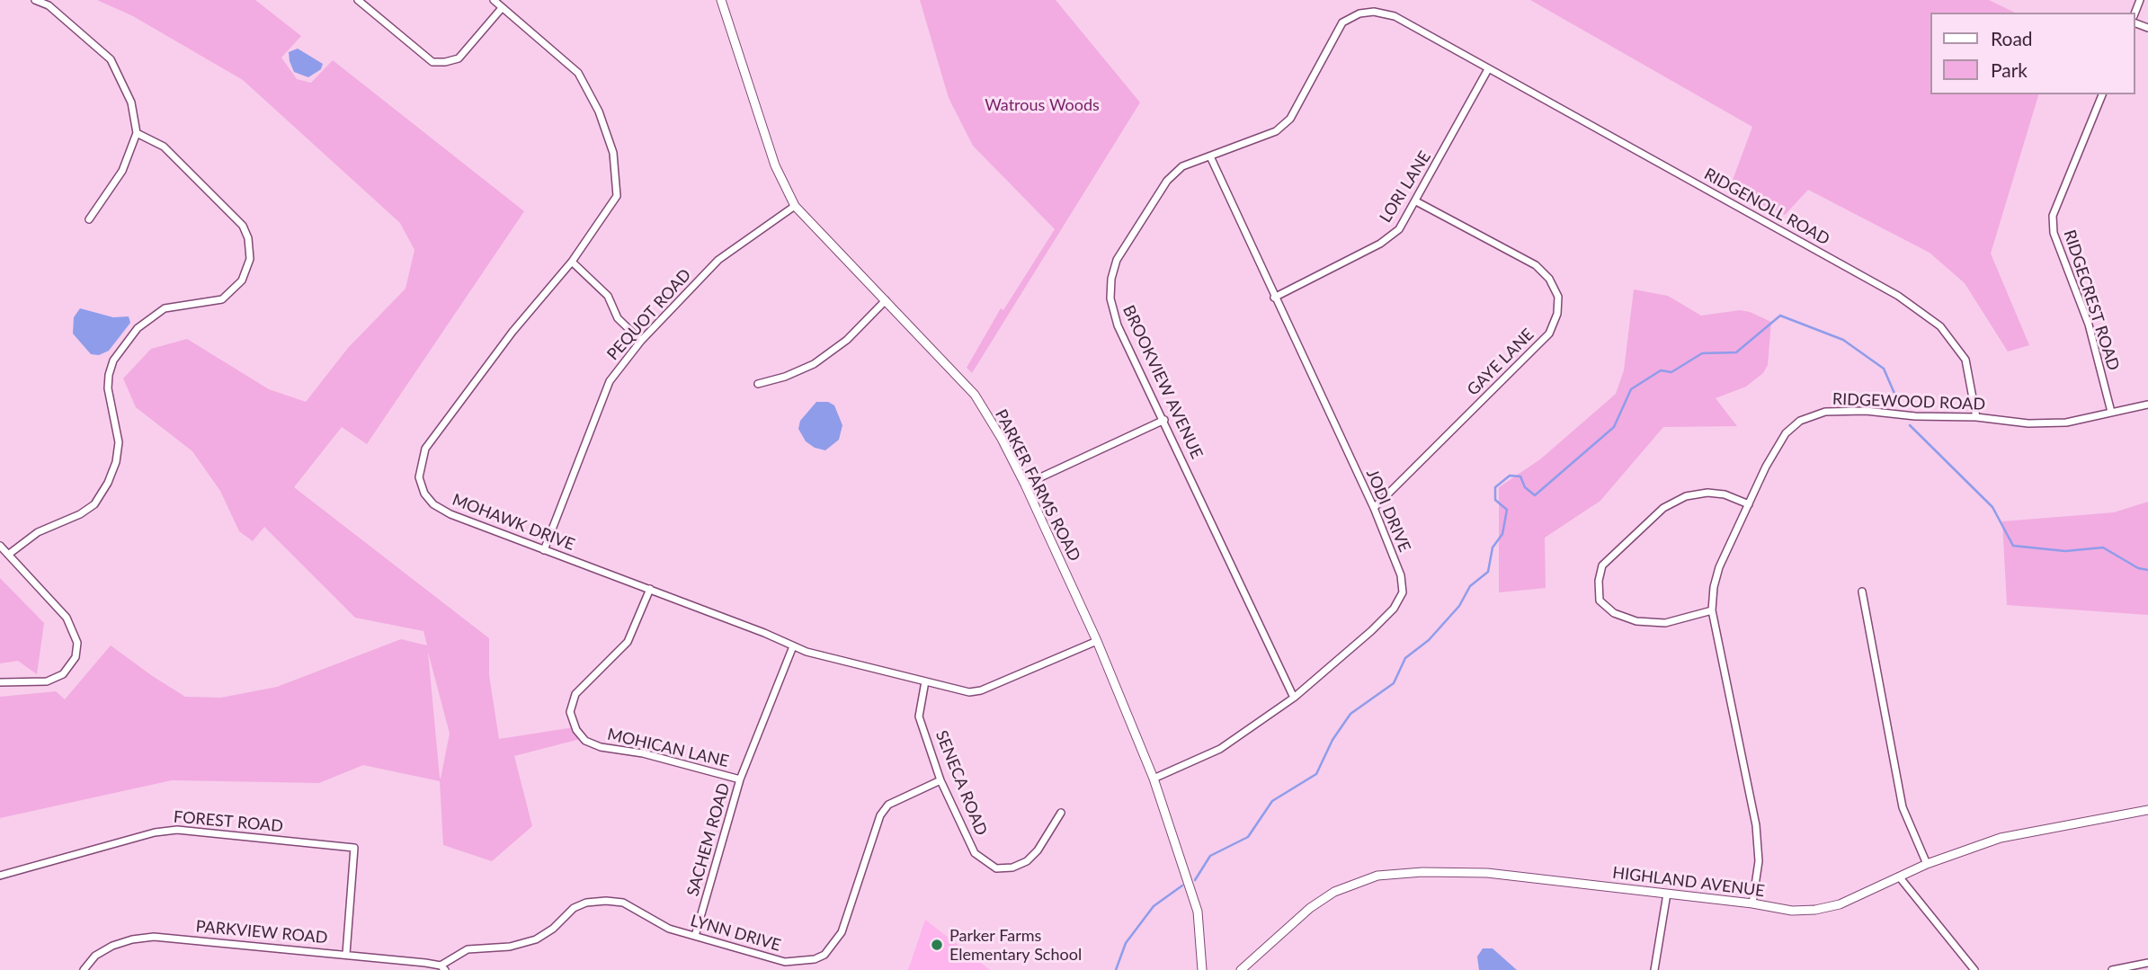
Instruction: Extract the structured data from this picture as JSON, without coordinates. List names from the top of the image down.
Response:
{
  "streets": {
    "street": [
      "LORI LANE",
      "RIDGENOLL ROAD",
      "RIDGECREST ROAD",
      "PEQUOT ROAD",
      "GAYE LANE",
      "BROOKVIEW AVENUE",
      "RIDGEWOOD ROAD",
      "PARKER FARMS ROAD",
      "JODI DRIVE",
      "MOHAWK DRIVE",
      "MOHICAN LANE",
      "SENECA ROAD",
      "FOREST ROAD",
      "SACHEM ROAD",
      "HIGHLAND AVENUE",
      "PARKVIEW ROAD",
      "LYNN DRIVE"
    ]
  },
  "crossings": [
    ["LORI LANE", "RIDGENOLL ROAD"],
    ["LORI LANE", "GAYE LANE"],
    ["LORI LANE", "BROOKVIEW AVENUE"],
    ["LORI LANE", "JODI DRIVE"],
    ["RIDGENOLL ROAD", "BROOKVIEW AVENUE"],
    ["RIDGENOLL ROAD", "RIDGEWOOD ROAD"],
    ["RIDGECREST ROAD", "RIDGEWOOD ROAD"],
    ["PEQUOT ROAD", "PARKER FARMS ROAD"],
    ["PEQUOT ROAD", "MOHAWK DRIVE"],
    ["GAYE LANE", "JODI DRIVE"],
    ["BROOKVIEW AVENUE", "JODI DRIVE"],
    ["RIDGEWOOD ROAD", "HIGHLAND AVENUE"],
    ["PARKER FARMS ROAD", "JODI DRIVE"],
    ["PARKER FARMS ROAD", "MOHAWK DRIVE"],
    ["MOHAWK DRIVE", "MOHICAN LANE"],
    ["MOHAWK DRIVE", "SENECA ROAD"],
    ["MOHAWK DRIVE", "SACHEM ROAD"],
    ["MOHICAN LANE", "SACHEM ROAD"],
    ["SENECA ROAD", "LYNN DRIVE"],
    ["FOREST ROAD", "PARKVIEW ROAD"],
    ["SACHEM ROAD", "LYNN DRIVE"],
    ["PARKVIEW ROAD", "LYNN DRIVE"]
  ],
  "parks": ["Watrous Woods"],
  "places": ["Parker Farms Elementary School"],
  "legend": ["Road", "Park"]
}
